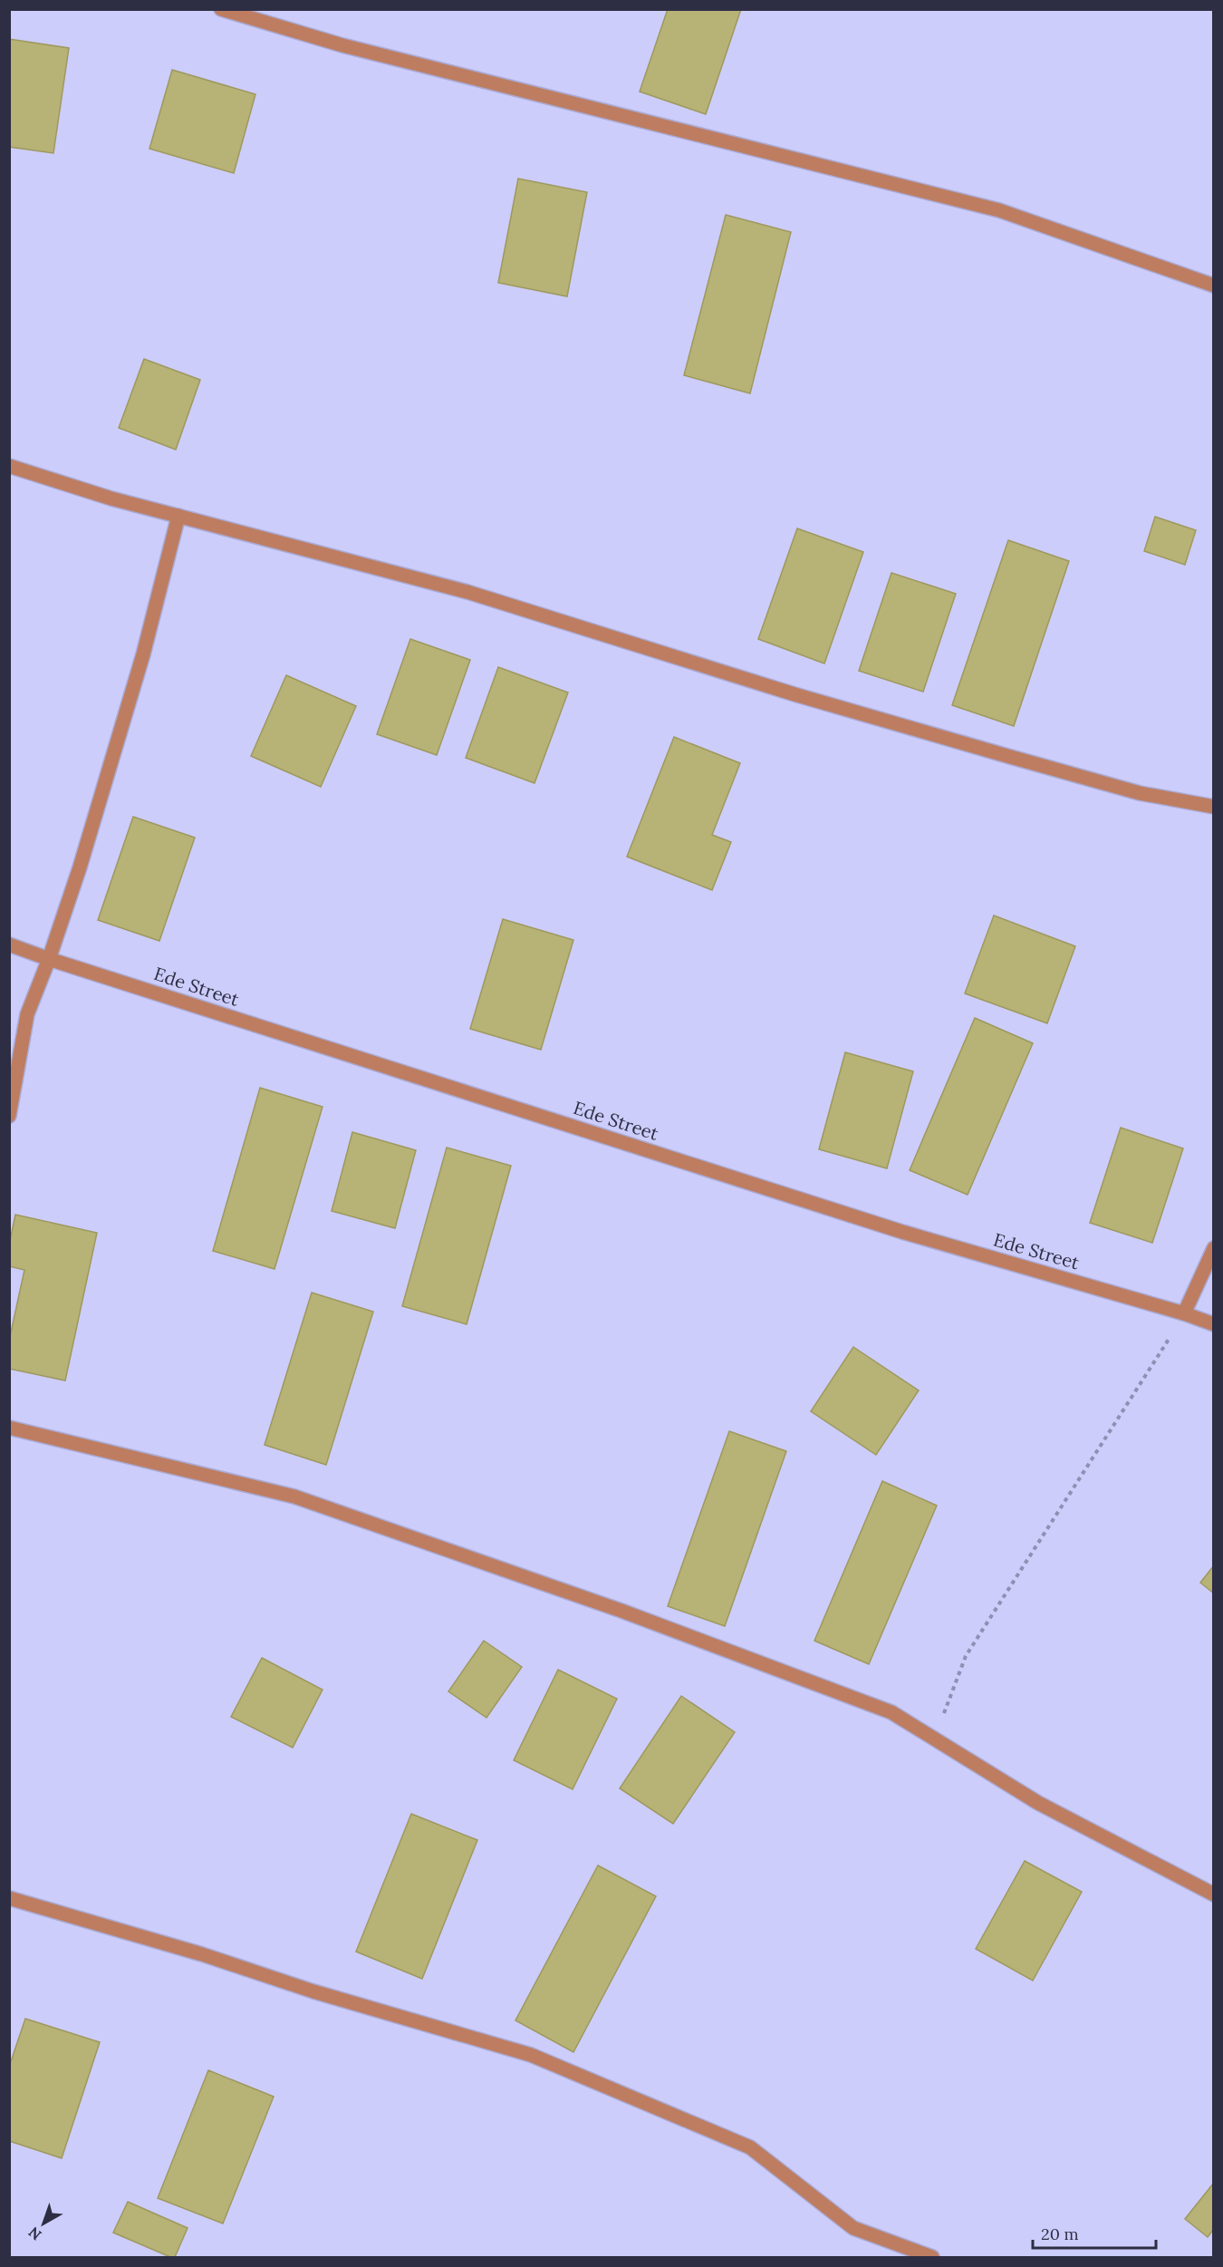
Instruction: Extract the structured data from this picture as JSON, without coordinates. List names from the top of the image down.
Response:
{
  "streets": {
    "street": ["Ede Street"]
  },
  "scale_bar": "20 m",
  "north": "bottom left"
}
